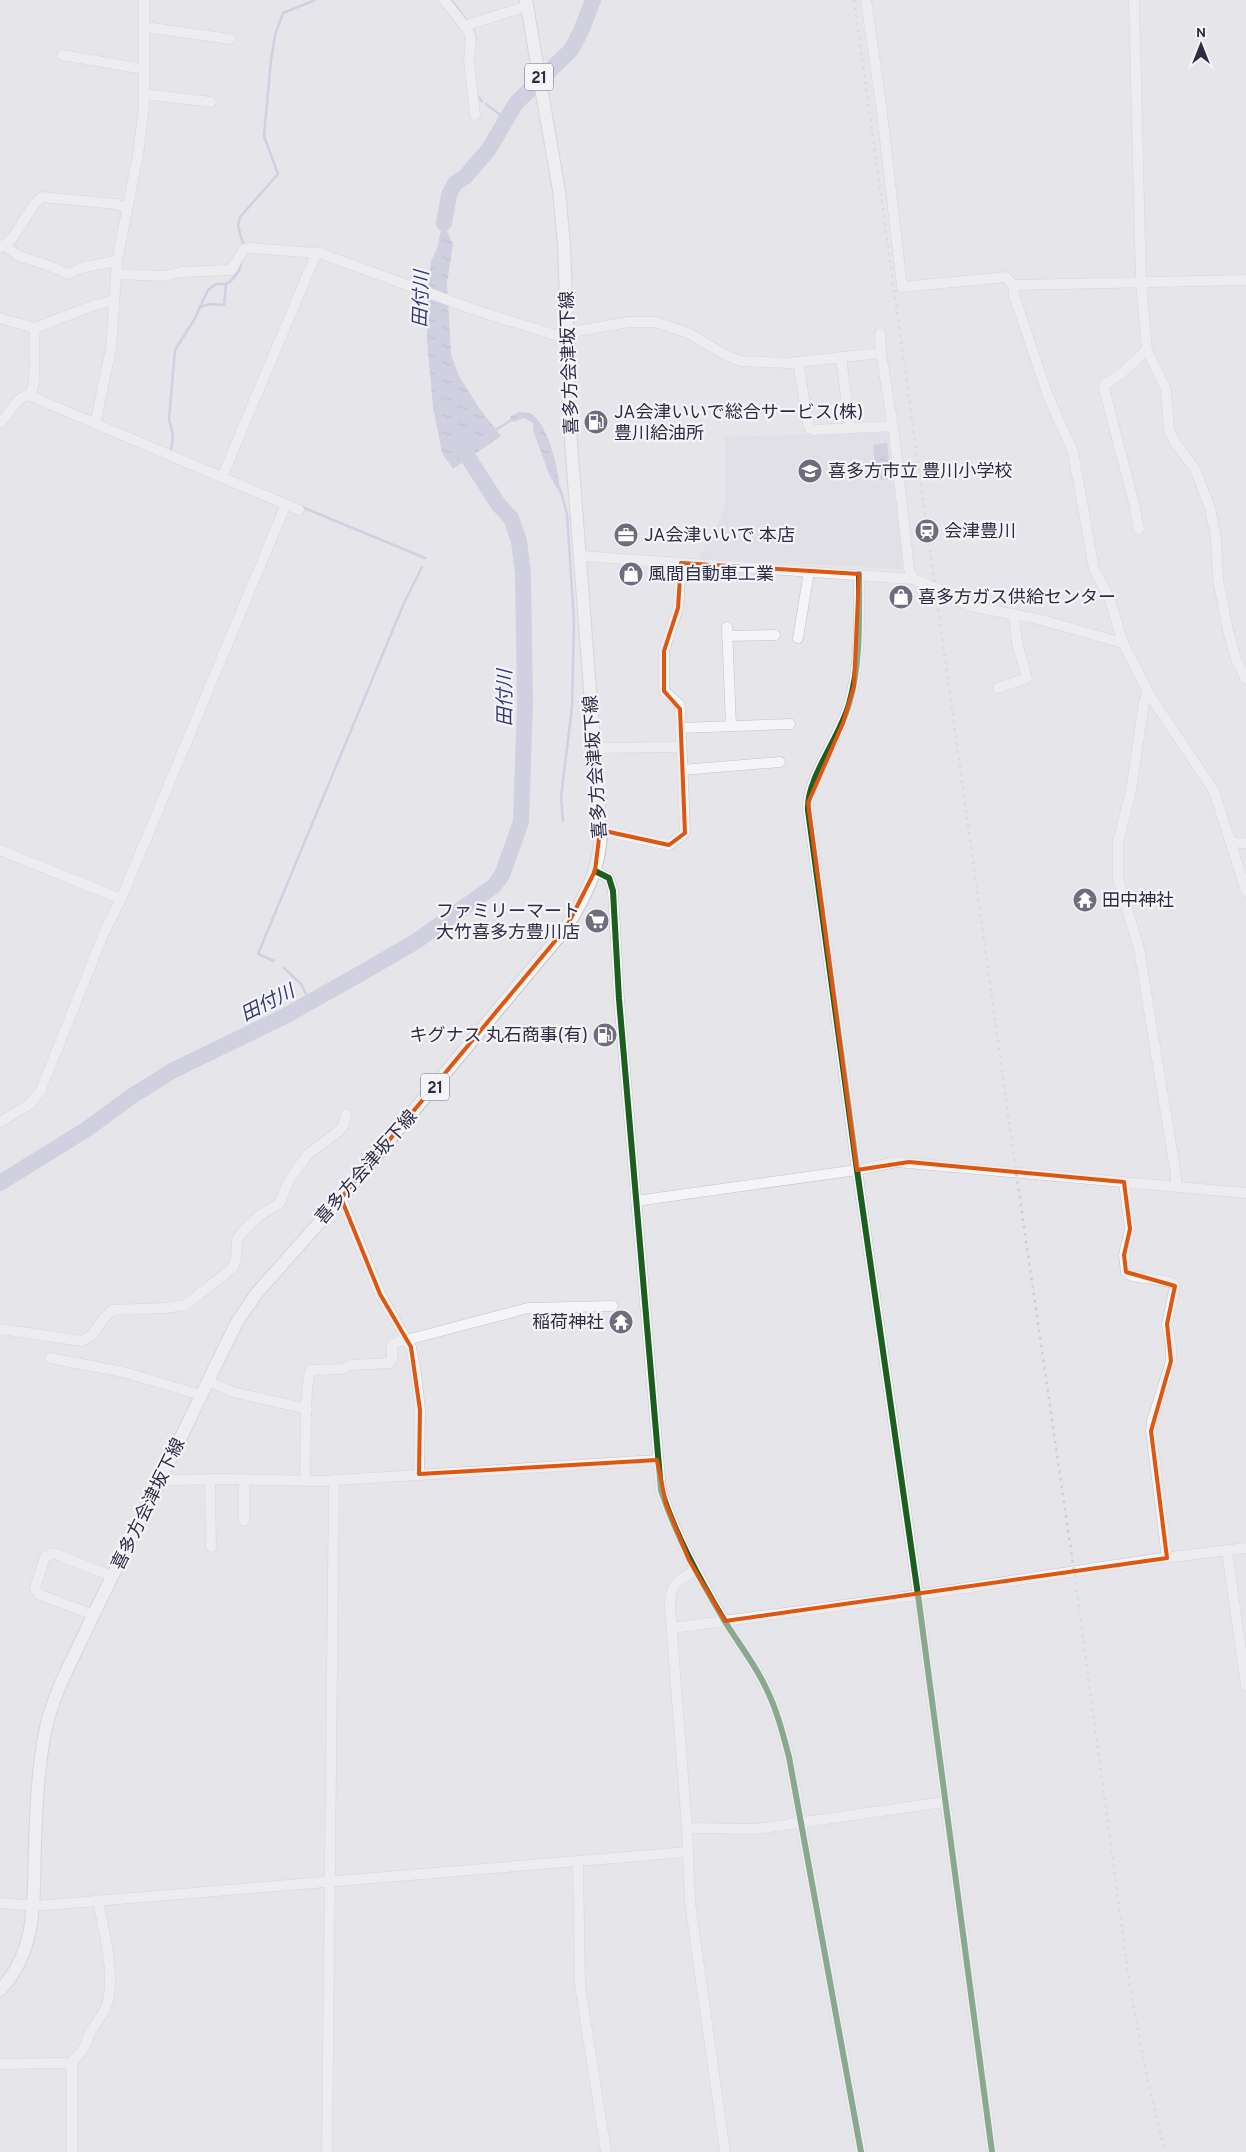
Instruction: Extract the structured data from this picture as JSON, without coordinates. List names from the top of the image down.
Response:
{
  "streets": {
    "main road": ["21", "喜多方会津坂下線"]
  },
  "water": ["田付川"],
  "places": {
    "fuel station": ["JA会津いいで総合サービス(株) 豊川給油所", "キグナス 丸石商事(有)"],
    "school or university": ["喜多方市立 豊川小学校"],
    "station": ["会津豊川"],
    "office": ["JA会津いいで 本店"],
    "shop": ["風間自動車工業", "喜多方ガス供給センター"],
    "temple": ["田中神社", "稲荷神社"],
    "supermarket": ["ファミリーマート 大竹喜多方豊川店"]
  },
  "north": "top"
}
